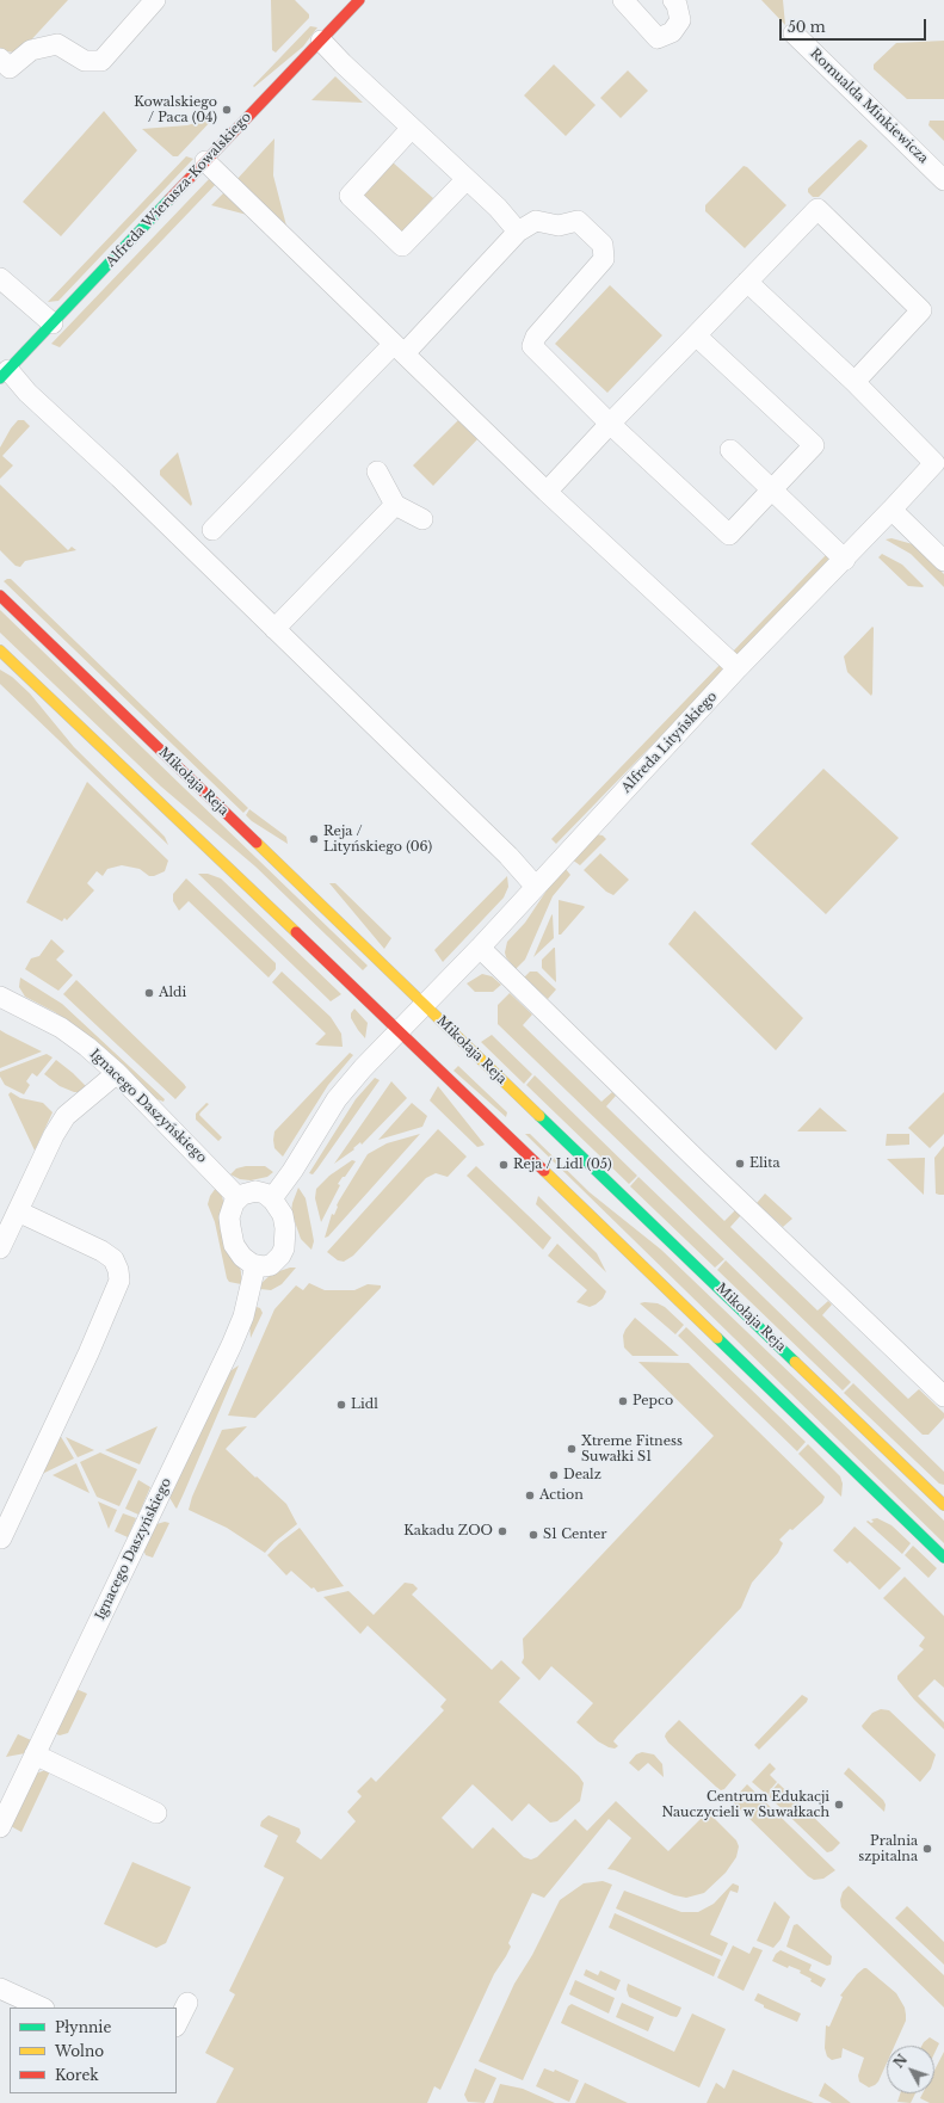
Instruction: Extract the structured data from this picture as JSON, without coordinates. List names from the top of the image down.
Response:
{
  "streets": {
    "street": [
      "Romualda Minkiewicza",
      "Alfreda Wierusza-Kowalskiego",
      "Alfreda Lityńskiego",
      "Mikołaja Reja",
      "Ignacego Daszyńskiego"
    ]
  },
  "crossings": [
    ["Alfreda Lityńskiego", "Mikołaja Reja"],
    ["Alfreda Lityńskiego", "Ignacego Daszyńskiego"]
  ],
  "places": [
    "Kowalskiego / Paca (04)",
    "Reja / Lityńskiego (06)",
    "Aldi",
    "Elita",
    "Reja / Lidl (05)",
    "Pepco",
    "Lidl",
    "Xtreme Fitness Suwałki S1",
    "Dealz",
    "Action",
    "Kakadu ZOO",
    "S1 Center",
    "Centrum Edukacji Nauczycieli w Suwałkach",
    "Pralnia szpitalna"
  ],
  "legend": ["Płynnie", "Wolno", "Korek"],
  "scale_bar": "50 m",
  "north": "top left"
}
